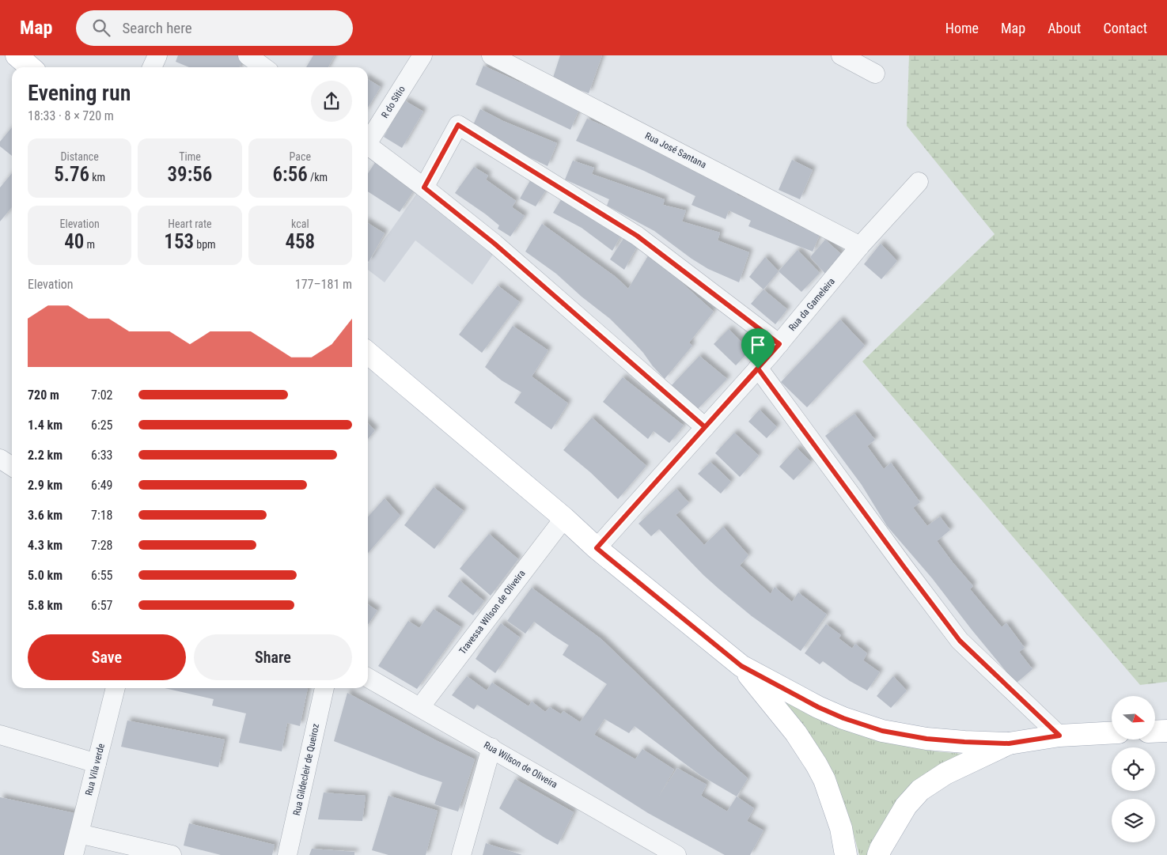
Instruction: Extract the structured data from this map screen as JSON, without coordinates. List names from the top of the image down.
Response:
{
  "streets": {
    "street": [
      "R do Sítio",
      "Rua José Santana",
      "Rua da Gameleira",
      "Travessa Wilson de Oliveira",
      "Rua Wilson de Oliveira",
      "Rua Vila verde",
      "Rua Gildecleir de Queiroz"
    ]
  },
  "crossings": [
    ["Rua José Santana", "Rua da Gameleira"],
    ["Travessa Wilson de Oliveira", "Rua Wilson de Oliveira"]
  ],
  "north": "right",
  "page": {
    "header": "Map",
    "search": "Search here",
    "nav": [
      "Home",
      "Map",
      "About",
      "Contact"
    ],
    "heading": ["Evening run", "18:33 · 8 × 720 m"],
    "stats": [
      ["Distance", "5.76 km"],
      ["Time", "39:56"],
      ["Pace", "6:56 /km"],
      ["Elevation", "40 m"],
      ["Heart rate", "153 bpm"],
      ["kcal", "458"]
    ],
    "chart": ["Elevation", "177–181 m"],
    "list": [
      {
        "name": "720 m",
        "note": "7:02"
      },
      {
        "name": "1.4 km",
        "note": "6:25"
      },
      {
        "name": "2.2 km",
        "note": "6:33"
      },
      {
        "name": "2.9 km",
        "note": "6:49"
      },
      {
        "name": "3.6 km",
        "note": "7:18"
      },
      {
        "name": "4.3 km",
        "note": "7:28"
      },
      {
        "name": "5.0 km",
        "note": "6:55"
      },
      {
        "name": "5.8 km",
        "note": "6:57"
      }
    ],
    "buttons": ["Save", "Share"]
  }
}
